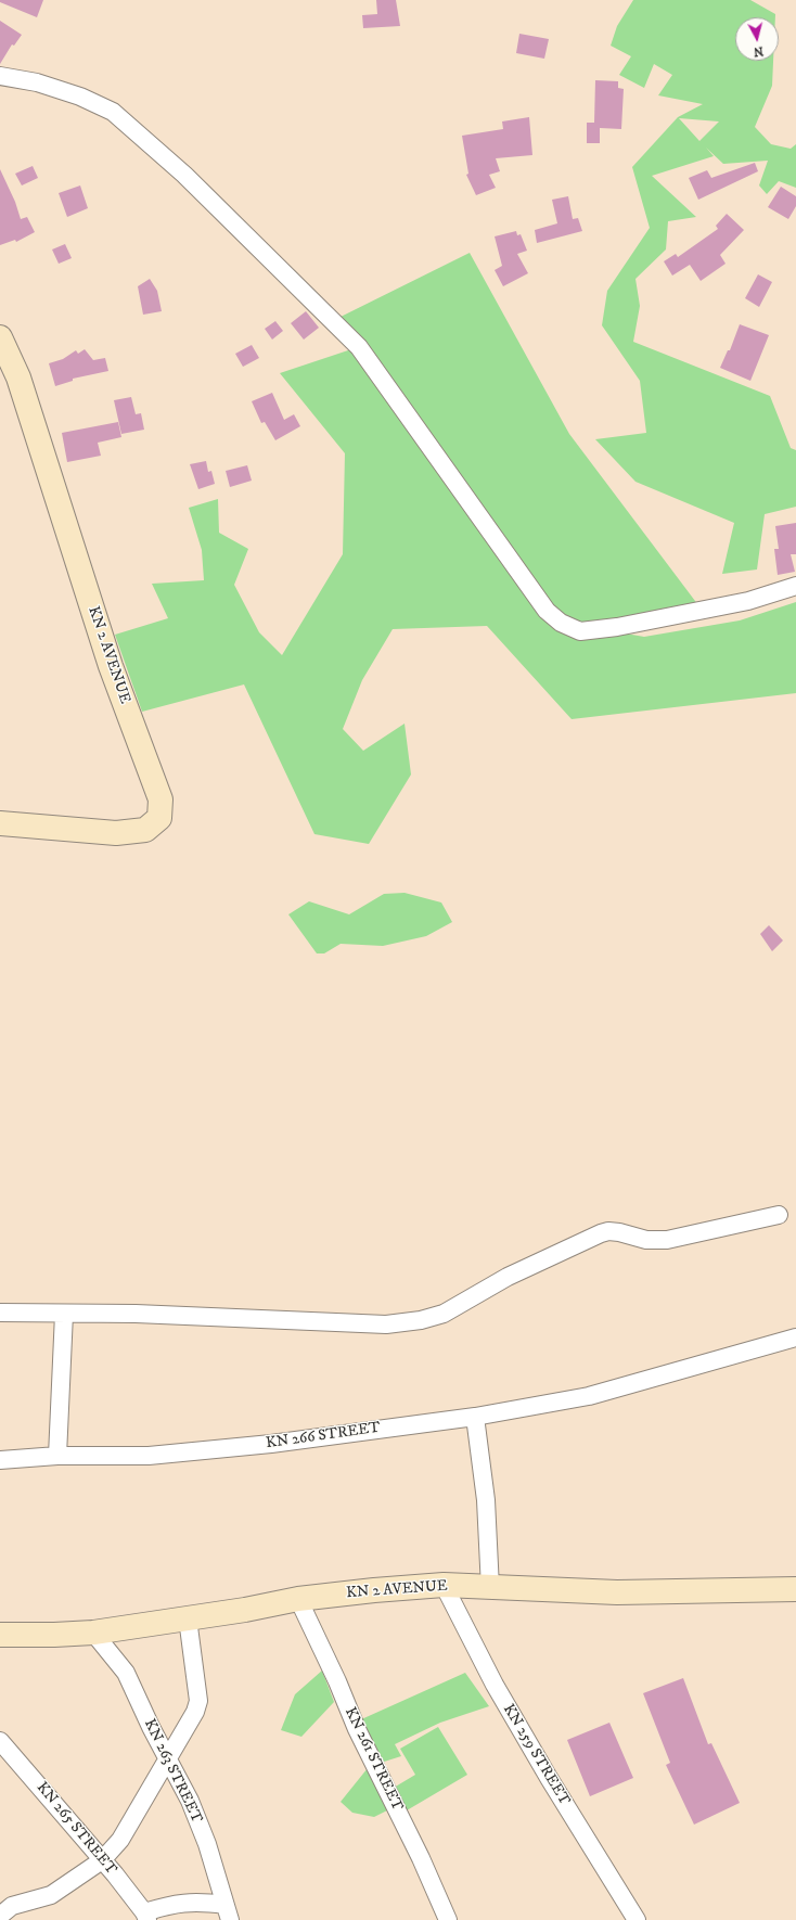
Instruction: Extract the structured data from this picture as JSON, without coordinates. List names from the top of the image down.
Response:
{
  "streets": {
    "main road": ["KN 2 AVENUE"],
    "street": [
      "KN 266 STREET",
      "KN 259 STREET",
      "KN 261 STREET",
      "KN 263 STREET",
      "KN 265 STREET"
    ]
  },
  "crossings": [
    ["KN 2 AVENUE", "KN 259 STREET"],
    ["KN 2 AVENUE", "KN 261 STREET"],
    ["KN 2 AVENUE", "KN 263 STREET"]
  ],
  "north": "bottom"
}
